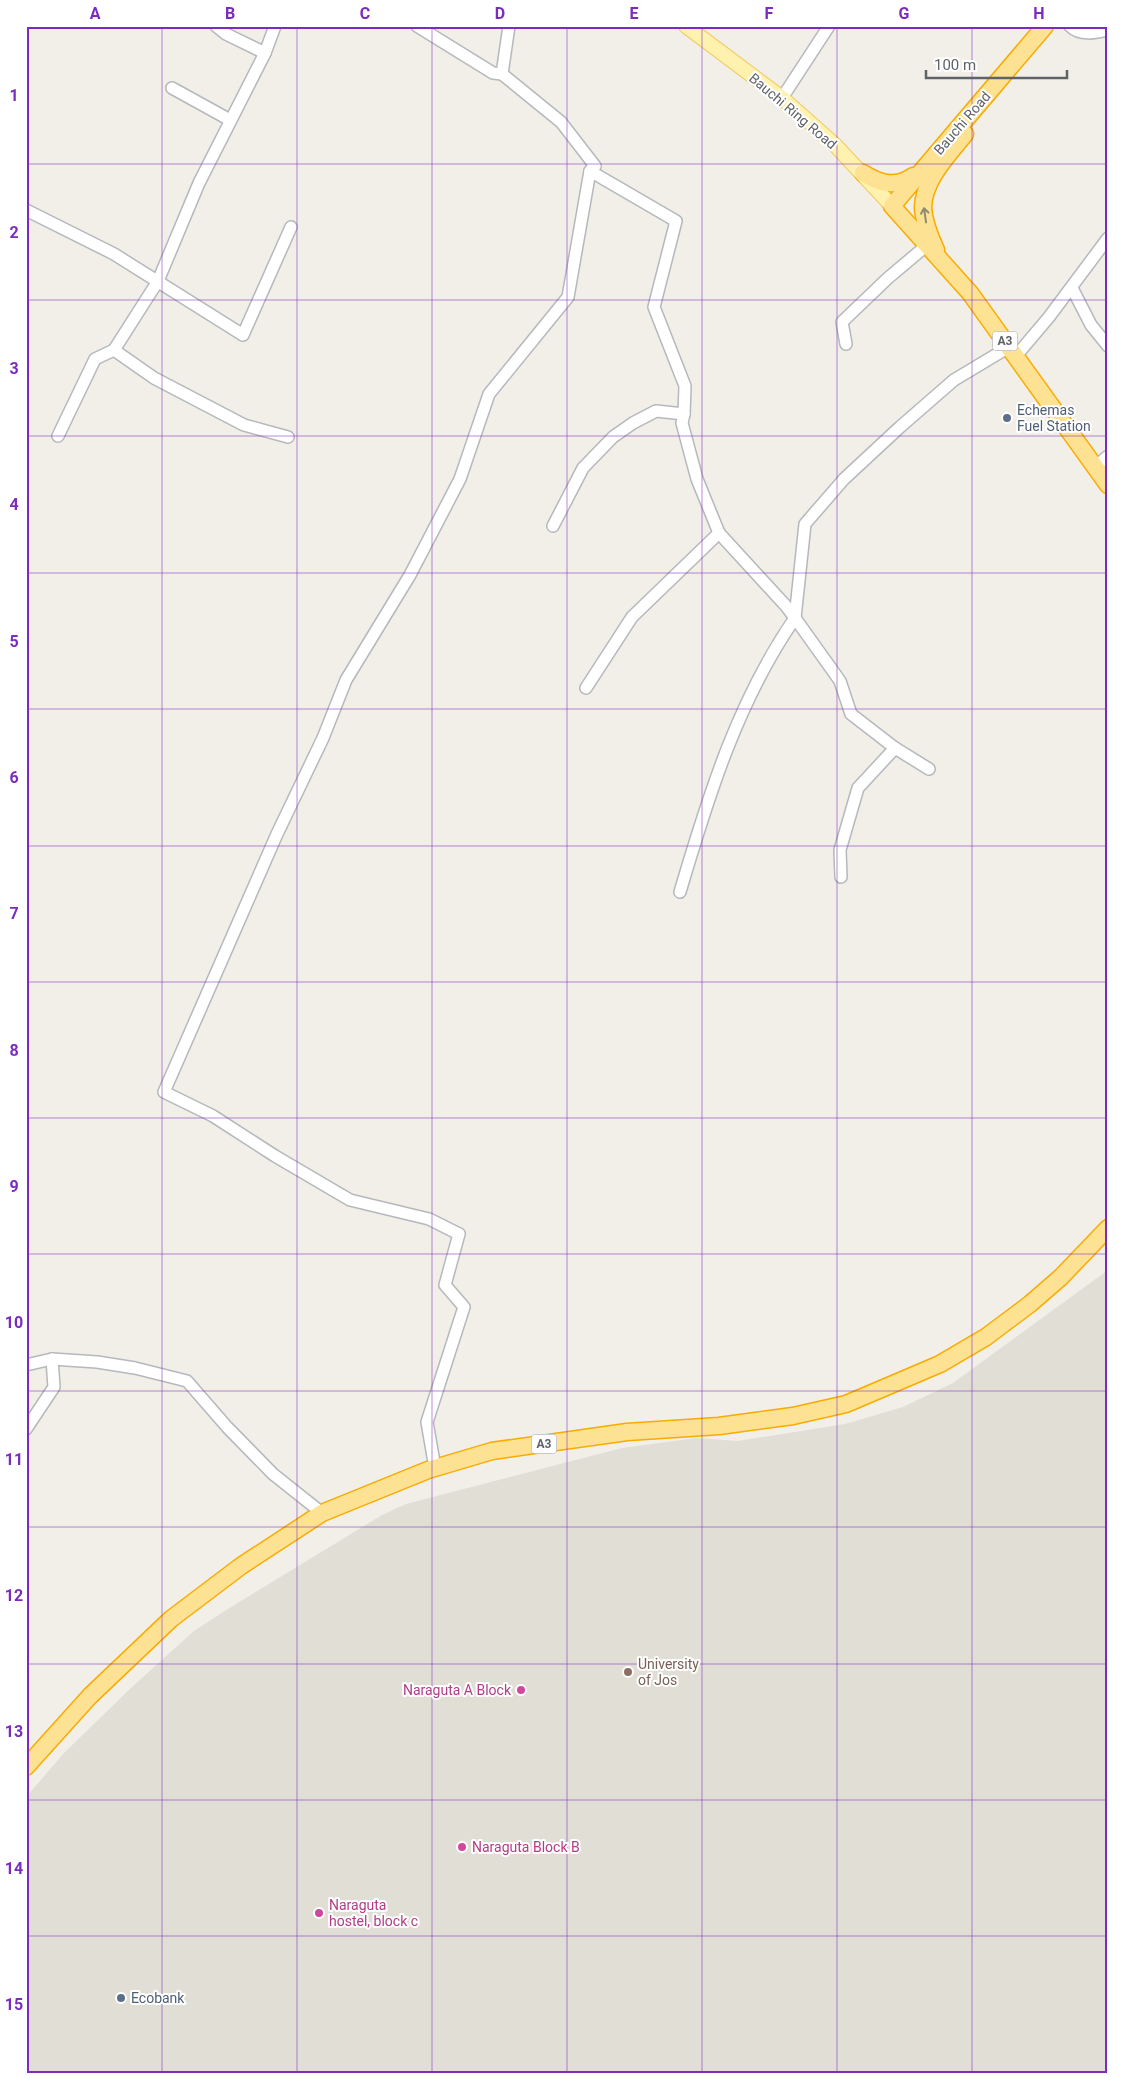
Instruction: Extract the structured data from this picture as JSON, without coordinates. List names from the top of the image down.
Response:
{
  "streets": {
    "highway": ["Bauchi Road", "A3"],
    "main road": ["Bauchi Ring Road"]
  },
  "crossings": [
    ["Bauchi Ring Road", "Bauchi Road"],
    ["Bauchi Ring Road", "A3"],
    ["Bauchi Road", "A3"]
  ],
  "places": [
    "Echemas Fuel Station",
    "University of Jos",
    "Naraguta A Block",
    "Naraguta Block B",
    "Naraguta hostel, block c",
    "Ecobank"
  ],
  "scale_bar": "100 m",
  "grid": {
    "columns": [
      "A",
      "B",
      "C",
      "D",
      "E",
      "F",
      "G",
      "H"
    ],
    "rows": [
      "1",
      "2",
      "3",
      "4",
      "5",
      "6",
      "7",
      "8",
      "9",
      "10",
      "11",
      "12",
      "13",
      "14",
      "15"
    ]
  }
}
